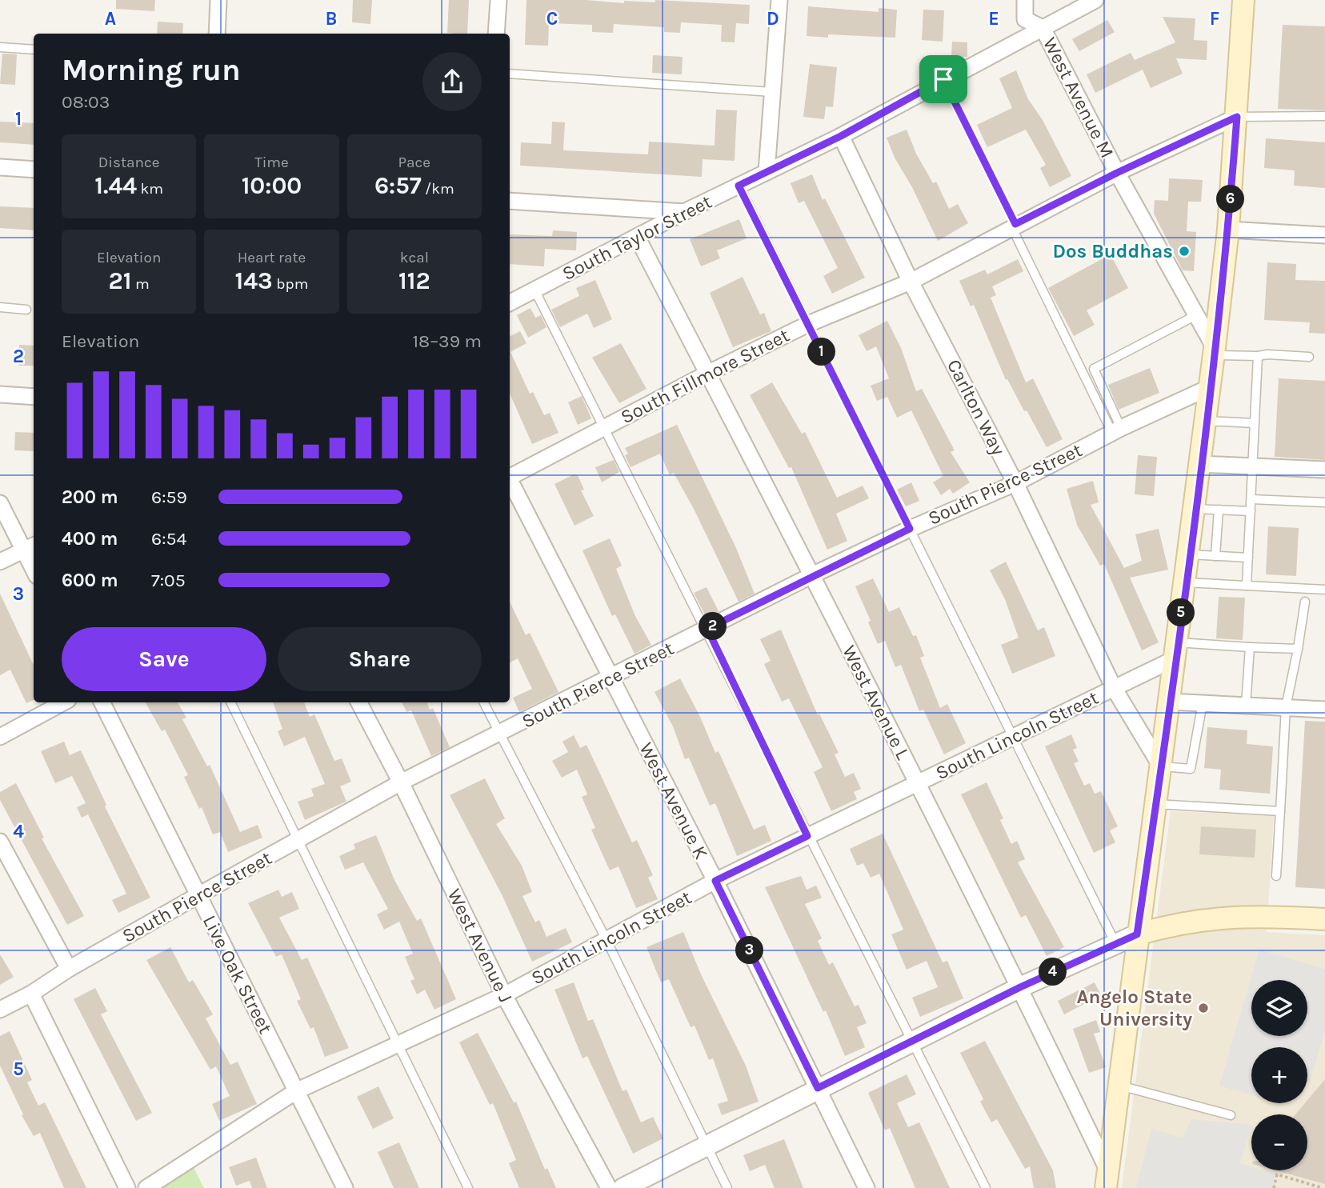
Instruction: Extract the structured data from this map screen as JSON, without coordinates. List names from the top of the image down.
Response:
{
  "streets": {
    "street": [
      "West Avenue M",
      "South Taylor Street",
      "South Fillmore Street",
      "Carlton Way",
      "South Pierce Street",
      "West Avenue L",
      "South Lincoln Street",
      "West Avenue K",
      "West Avenue J",
      "Live Oak Street"
    ]
  },
  "crossings": [
    ["West Avenue M", "South Taylor Street"],
    ["West Avenue M", "South Fillmore Street"],
    ["South Taylor Street", "Carlton Way"],
    ["South Taylor Street", "West Avenue L"],
    ["South Fillmore Street", "Carlton Way"],
    ["South Fillmore Street", "West Avenue L"],
    ["Carlton Way", "South Pierce Street"],
    ["Carlton Way", "South Lincoln Street"],
    ["South Pierce Street", "West Avenue L"],
    ["South Pierce Street", "West Avenue K"],
    ["South Pierce Street", "West Avenue J"],
    ["South Pierce Street", "Live Oak Street"],
    ["West Avenue L", "South Lincoln Street"],
    ["South Lincoln Street", "West Avenue K"],
    ["South Lincoln Street", "West Avenue J"],
    ["South Lincoln Street", "Live Oak Street"]
  ],
  "places": ["Dos Buddhas", "Angelo State University"],
  "page": {
    "heading": ["Morning run", "08:03"],
    "stats": [
      ["Distance", "1.44 km"],
      ["Time", "10:00"],
      ["Pace", "6:57 /km"],
      ["Elevation", "21 m"],
      ["Heart rate", "143 bpm"],
      ["kcal", "112"]
    ],
    "pins": [
      "6",
      "1",
      "5",
      "2",
      "3",
      "4"
    ],
    "chart": ["Elevation", "18–39 m"],
    "list": [
      {
        "name": "200 m",
        "note": "6:59"
      },
      {
        "name": "400 m",
        "note": "6:54"
      },
      {
        "name": "600 m",
        "note": "7:05"
      }
    ],
    "buttons": ["Save", "Share"],
    "map_buttons": ["+", "−"]
  },
  "grid": {
    "columns": [
      "A",
      "B",
      "C",
      "D",
      "E",
      "F"
    ],
    "rows": [
      "1",
      "2",
      "3",
      "4",
      "5"
    ]
  }
}
